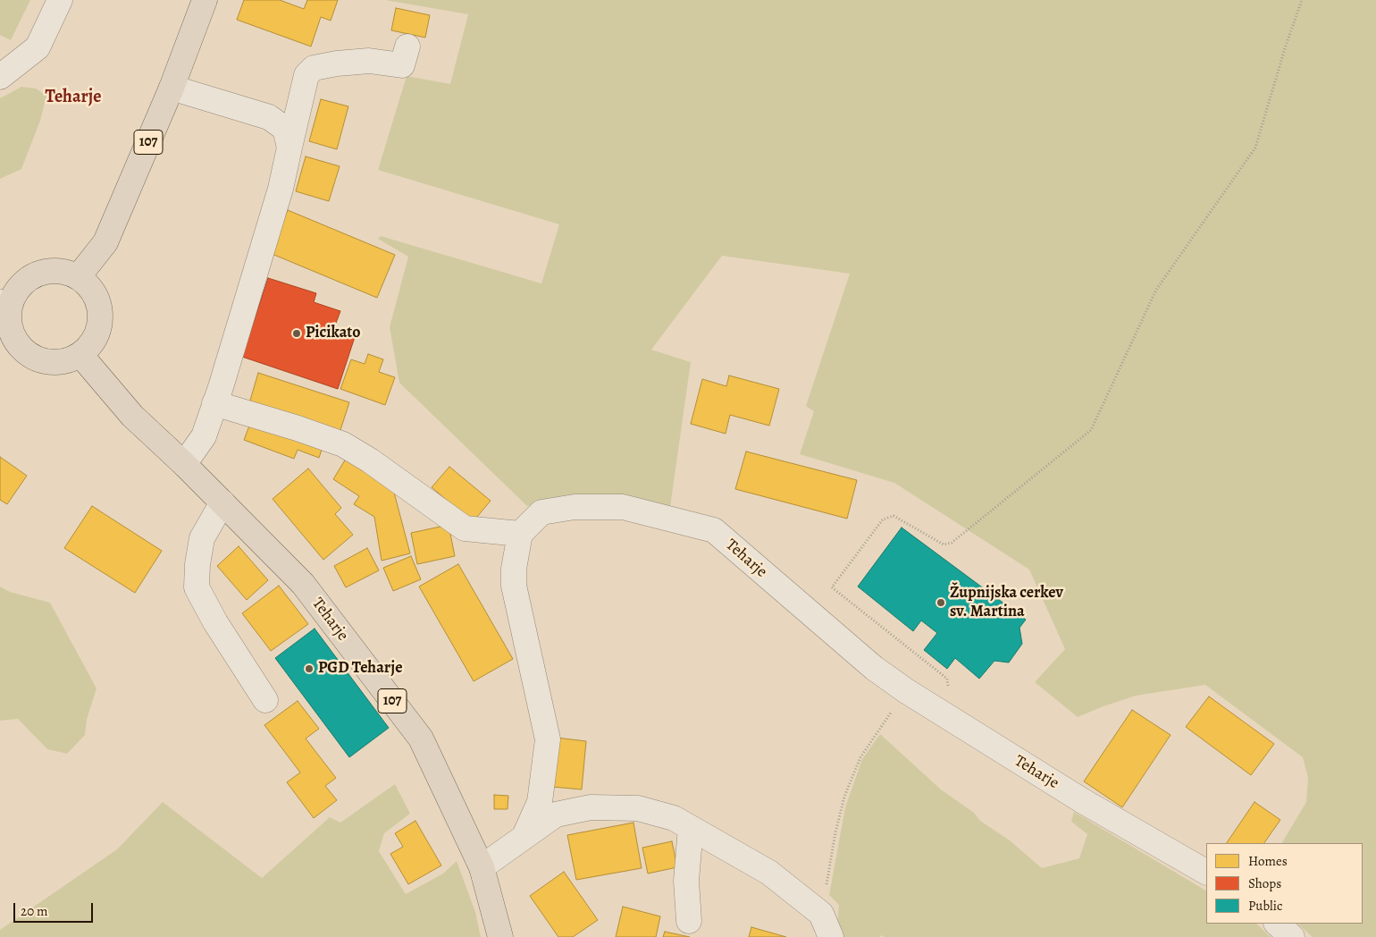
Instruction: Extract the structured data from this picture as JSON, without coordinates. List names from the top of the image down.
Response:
{
  "streets": {
    "main road": ["107", "Teharje"]
  },
  "crossings": [
    ["107", "Teharje"]
  ],
  "districts": ["Teharje"],
  "places": ["Picikato", "Župnijska cerkev sv. Martina", "PGD Teharje"],
  "legend": ["Homes", "Shops", "Public"],
  "scale_bar": "20 m"
}
